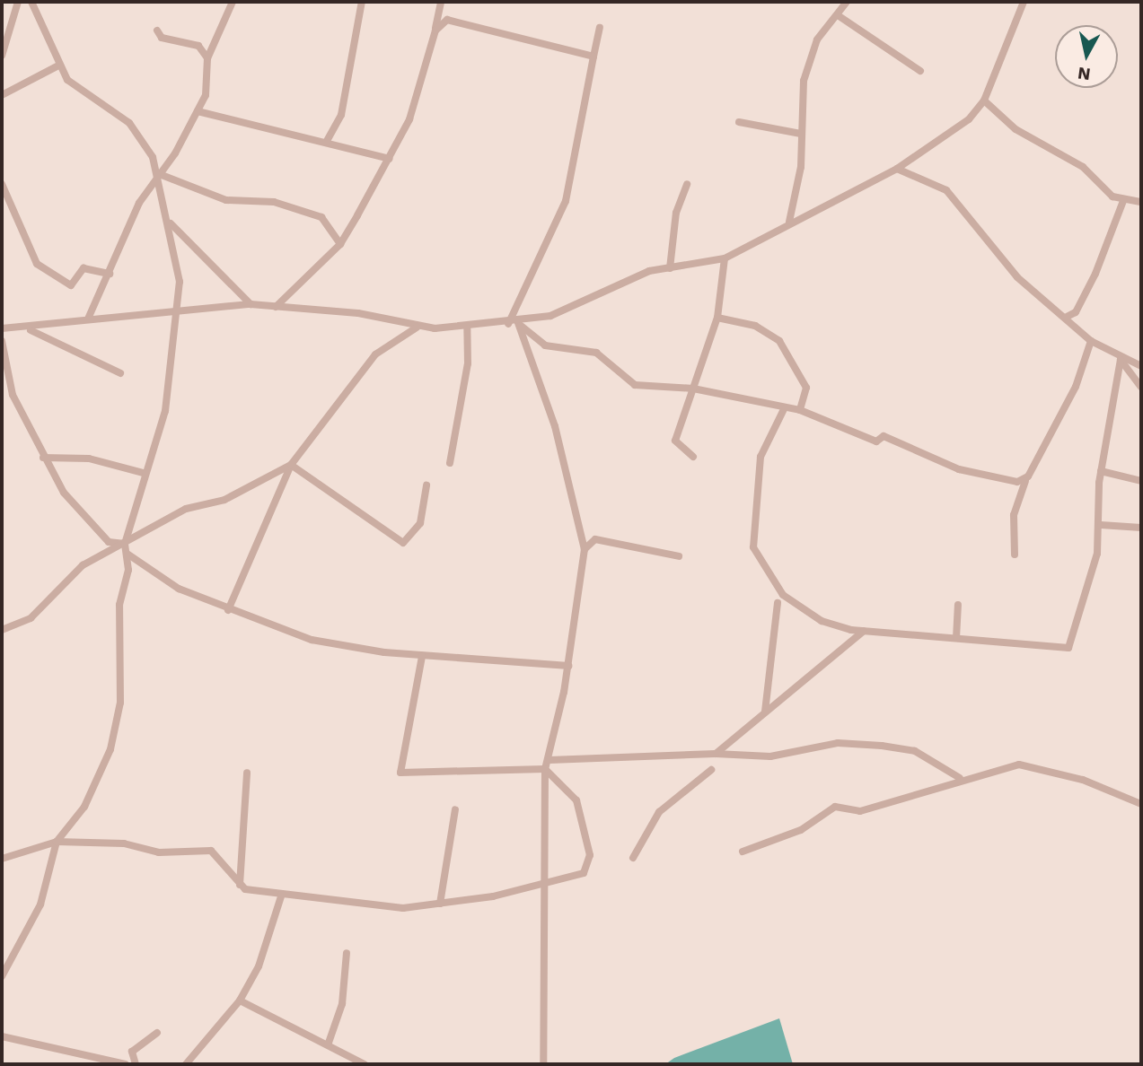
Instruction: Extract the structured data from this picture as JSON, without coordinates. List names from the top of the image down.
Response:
{
  "north": "bottom"
}
